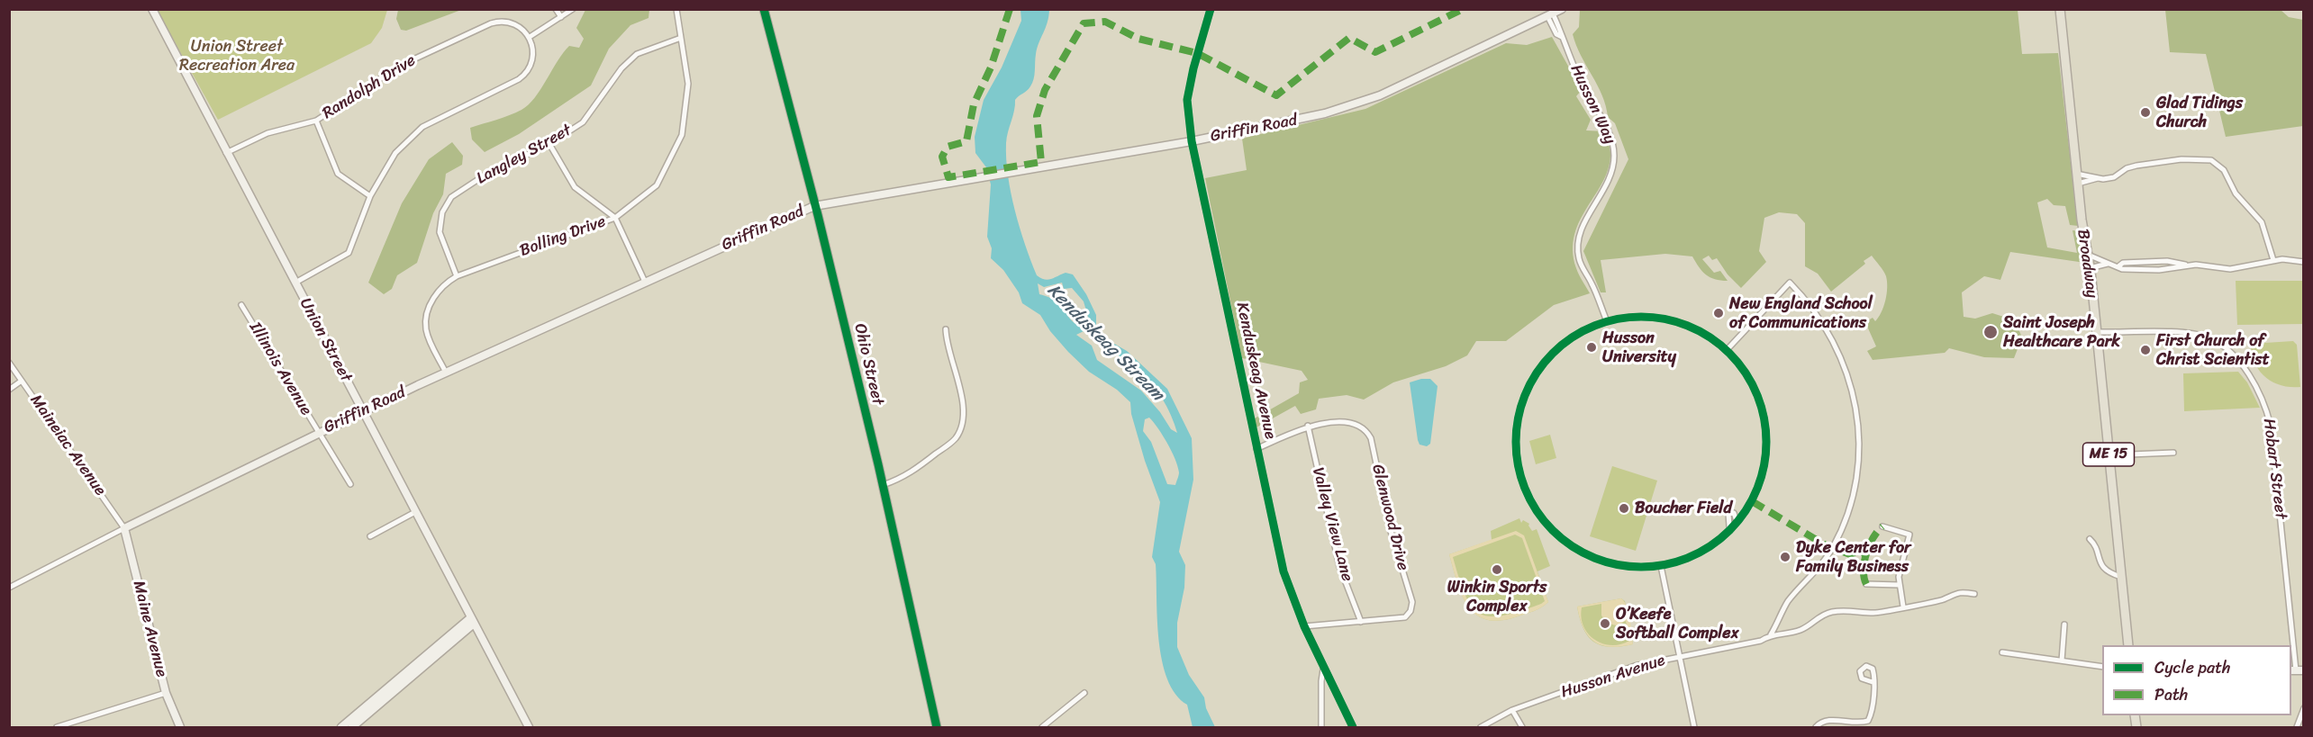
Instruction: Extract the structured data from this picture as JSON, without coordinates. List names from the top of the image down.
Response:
{
  "streets": {
    "main road": [
      "Griffin Road",
      "Broadway",
      "Union Street",
      "Ohio Street",
      "ME 15",
      "Maine Avenue"
    ],
    "street": [
      "Randolph Drive",
      "Husson Way",
      "Langley Street",
      "Bolling Drive",
      "Illinois Avenue",
      "Kenduskeag Avenue",
      "Maineiac Avenue",
      "Hobart Street",
      "Glenwood Drive",
      "Valley View Lane",
      "Husson Avenue"
    ]
  },
  "crossings": [
    ["Randolph Drive", "Union Street"],
    ["Husson Way", "Griffin Road"],
    ["Griffin Road", "Bolling Drive"],
    ["Griffin Road", "Union Street"],
    ["Griffin Road", "Ohio Street"],
    ["Griffin Road", "Illinois Avenue"],
    ["Griffin Road", "Kenduskeag Avenue"],
    ["Griffin Road", "Maineiac Avenue"],
    ["Griffin Road", "Maine Avenue"],
    ["Langley Street", "Bolling Drive"],
    ["Broadway", "Hobart Street"],
    ["Kenduskeag Avenue", "Glenwood Drive"],
    ["Maineiac Avenue", "Maine Avenue"],
    ["Glenwood Drive", "Valley View Lane"]
  ],
  "water": ["Kenduskeag Stream"],
  "parks": ["Union Street Recreation Area"],
  "places": [
    "Glad Tidings Church",
    "New England School of Communications",
    "Saint Joseph Healthcare Park",
    "Husson University",
    "First Church of Christ Scientist",
    "Boucher Field",
    "Dyke Center for Family Business",
    "Winkin Sports Complex",
    "O’Keefe Softball Complex"
  ],
  "legend": ["Cycle path", "Path"]
}
